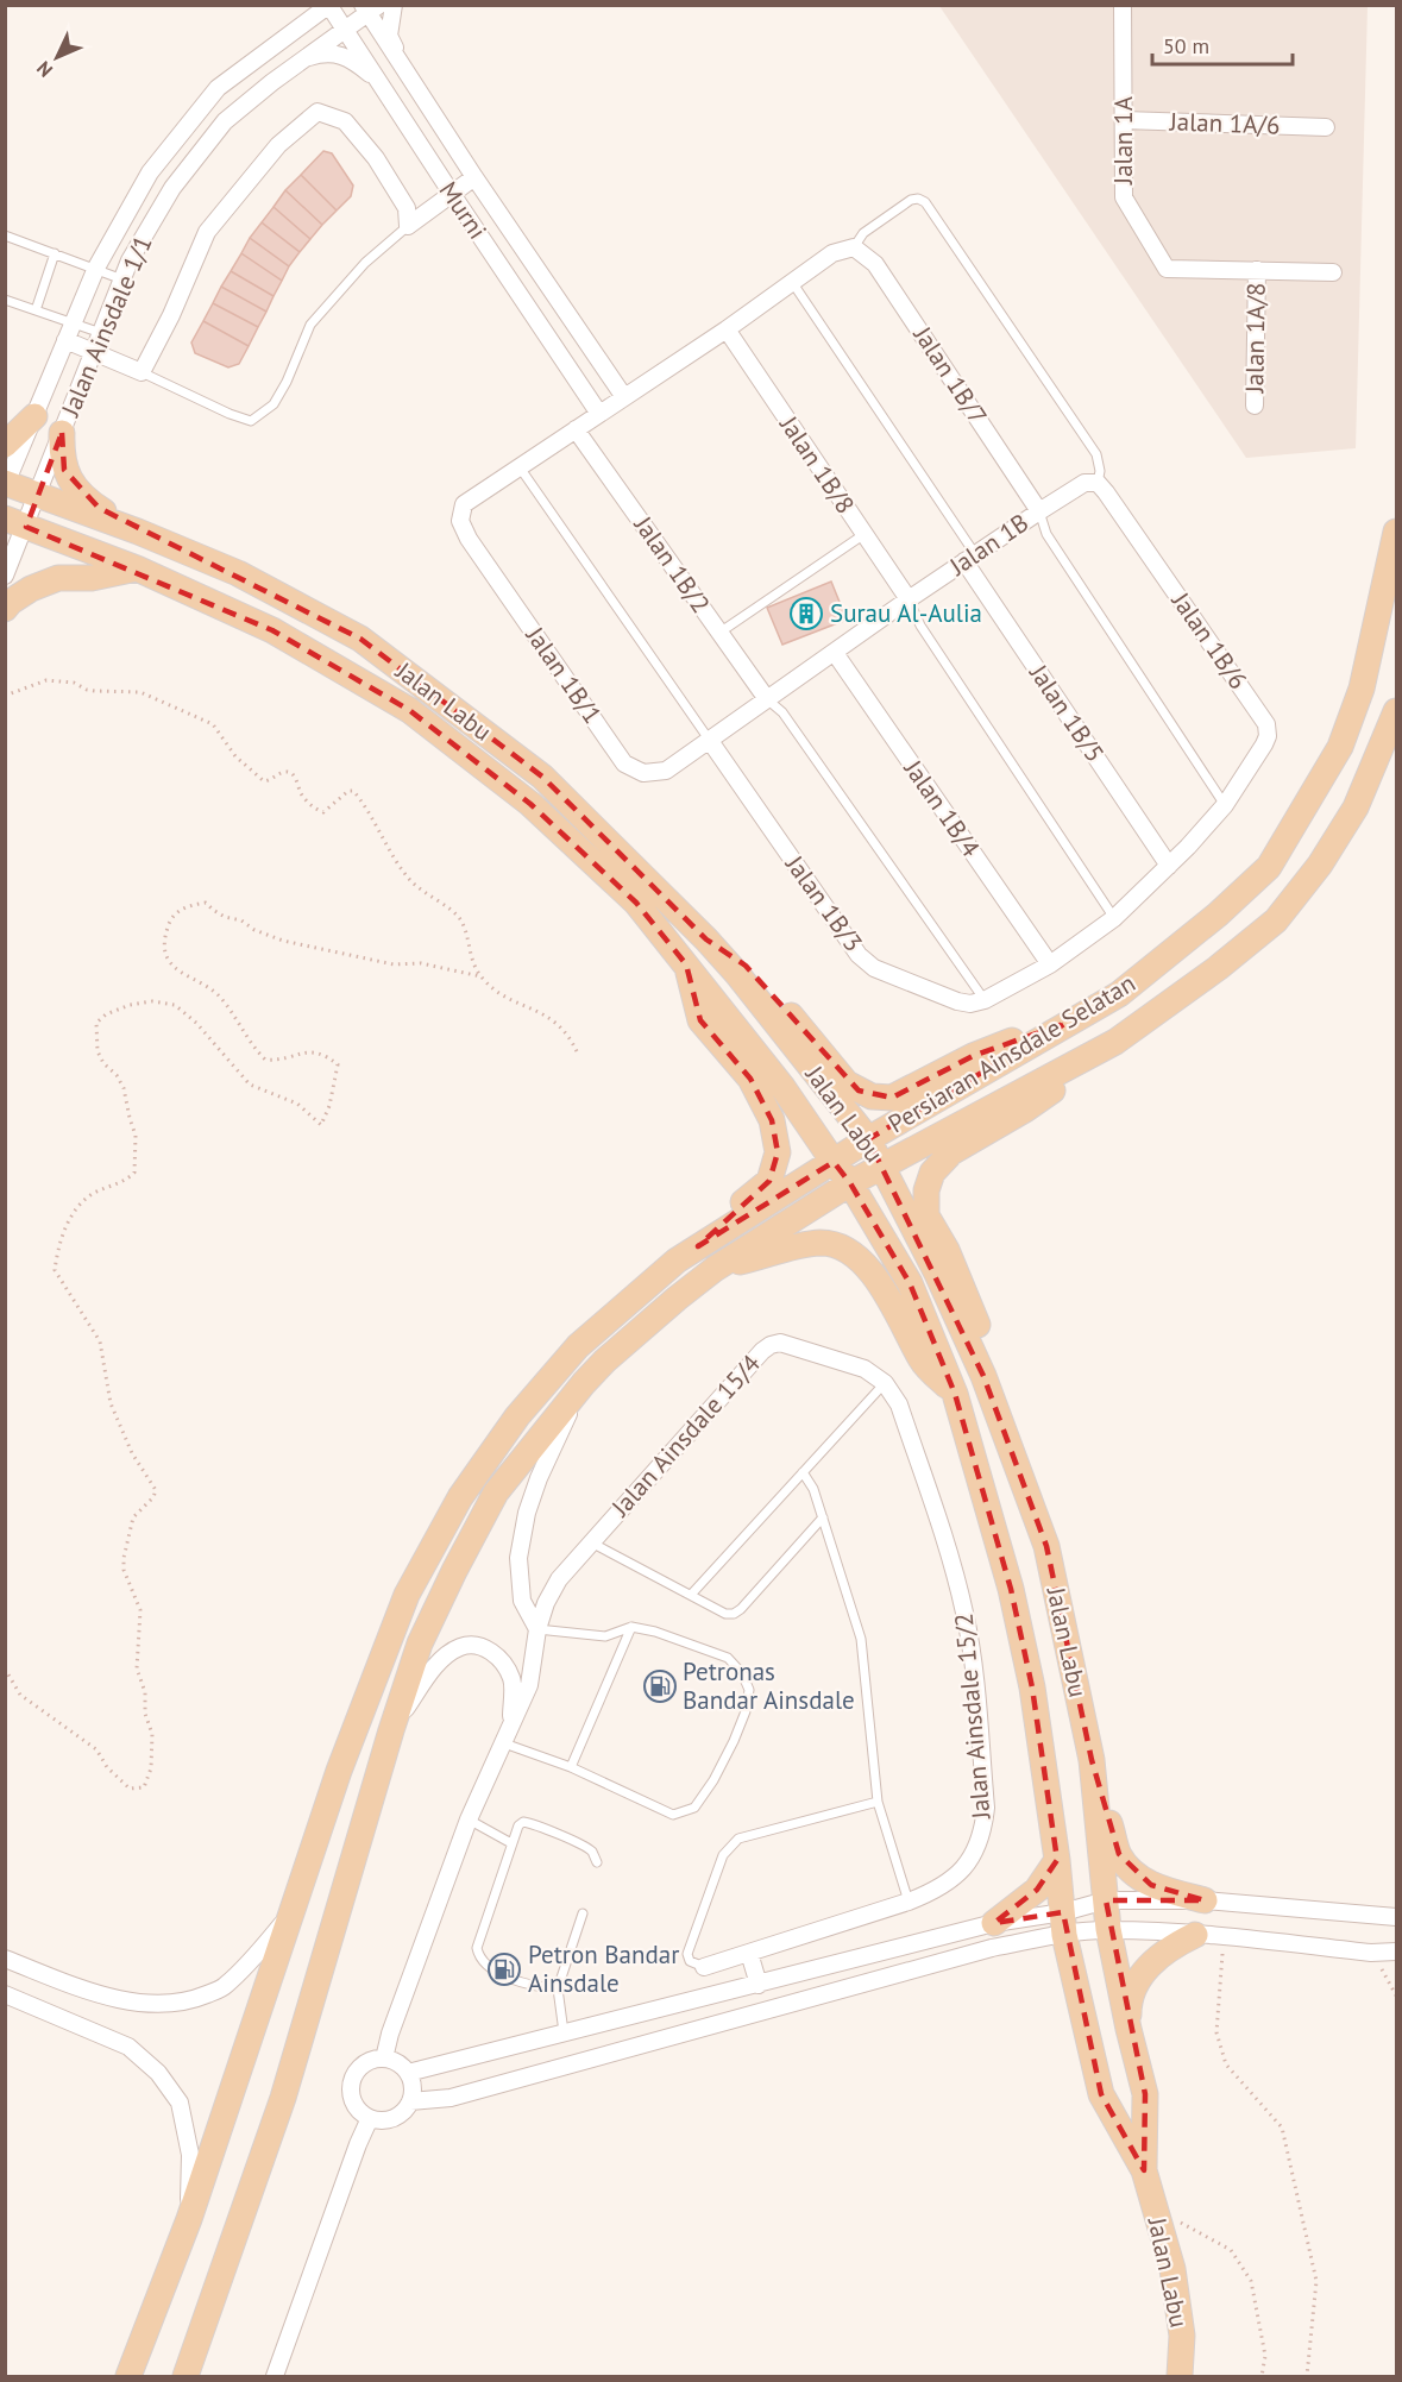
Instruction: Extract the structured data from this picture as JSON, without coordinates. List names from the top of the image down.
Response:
{
  "streets": {
    "main road": ["Jalan Labu", "Persiaran Ainsdale Selatan"],
    "street": [
      "Jalan 1A/6",
      "Jalan 1A",
      "Murni",
      "Jalan Ainsdale 1/1",
      "Jalan 1A/8",
      "Jalan 1B/7",
      "Jalan 1B/8",
      "Jalan 1B",
      "Jalan 1B/2",
      "Jalan 1B/6",
      "Jalan 1B/1",
      "Jalan 1B/5",
      "Jalan 1B/4",
      "Jalan 1B/3",
      "Jalan Ainsdale 15/4",
      "Jalan Ainsdale 15/2"
    ]
  },
  "crossings": [
    ["Jalan 1A/6", "Jalan 1A"],
    ["Jalan 1A", "Jalan 1A/8"],
    ["Murni", "Jalan Ainsdale 1/1"],
    ["Jalan Ainsdale 1/1", "Jalan Labu"],
    ["Jalan 1B/7", "Jalan 1B"],
    ["Jalan 1B/8", "Jalan 1B"],
    ["Jalan 1B", "Jalan 1B/2"],
    ["Jalan 1B", "Jalan 1B/6"],
    ["Jalan 1B", "Jalan 1B/1"],
    ["Jalan 1B", "Jalan 1B/5"],
    ["Jalan 1B", "Jalan 1B/4"],
    ["Jalan 1B", "Jalan 1B/3"],
    ["Jalan 1B/6", "Jalan 1B/5"],
    ["Jalan 1B/6", "Jalan 1B/4"],
    ["Jalan 1B/6", "Jalan 1B/3"],
    ["Jalan 1B/1", "Jalan 1B/3"],
    ["Jalan Labu", "Persiaran Ainsdale Selatan"],
    ["Jalan Ainsdale 15/4", "Jalan Ainsdale 15/2"]
  ],
  "places": {
    "building": ["Surau Al-Aulia"],
    "fuel station": ["Petronas Bandar Ainsdale", "Petron Bandar Ainsdale"]
  },
  "scale_bar": "50 m",
  "north": "bottom left"
}
